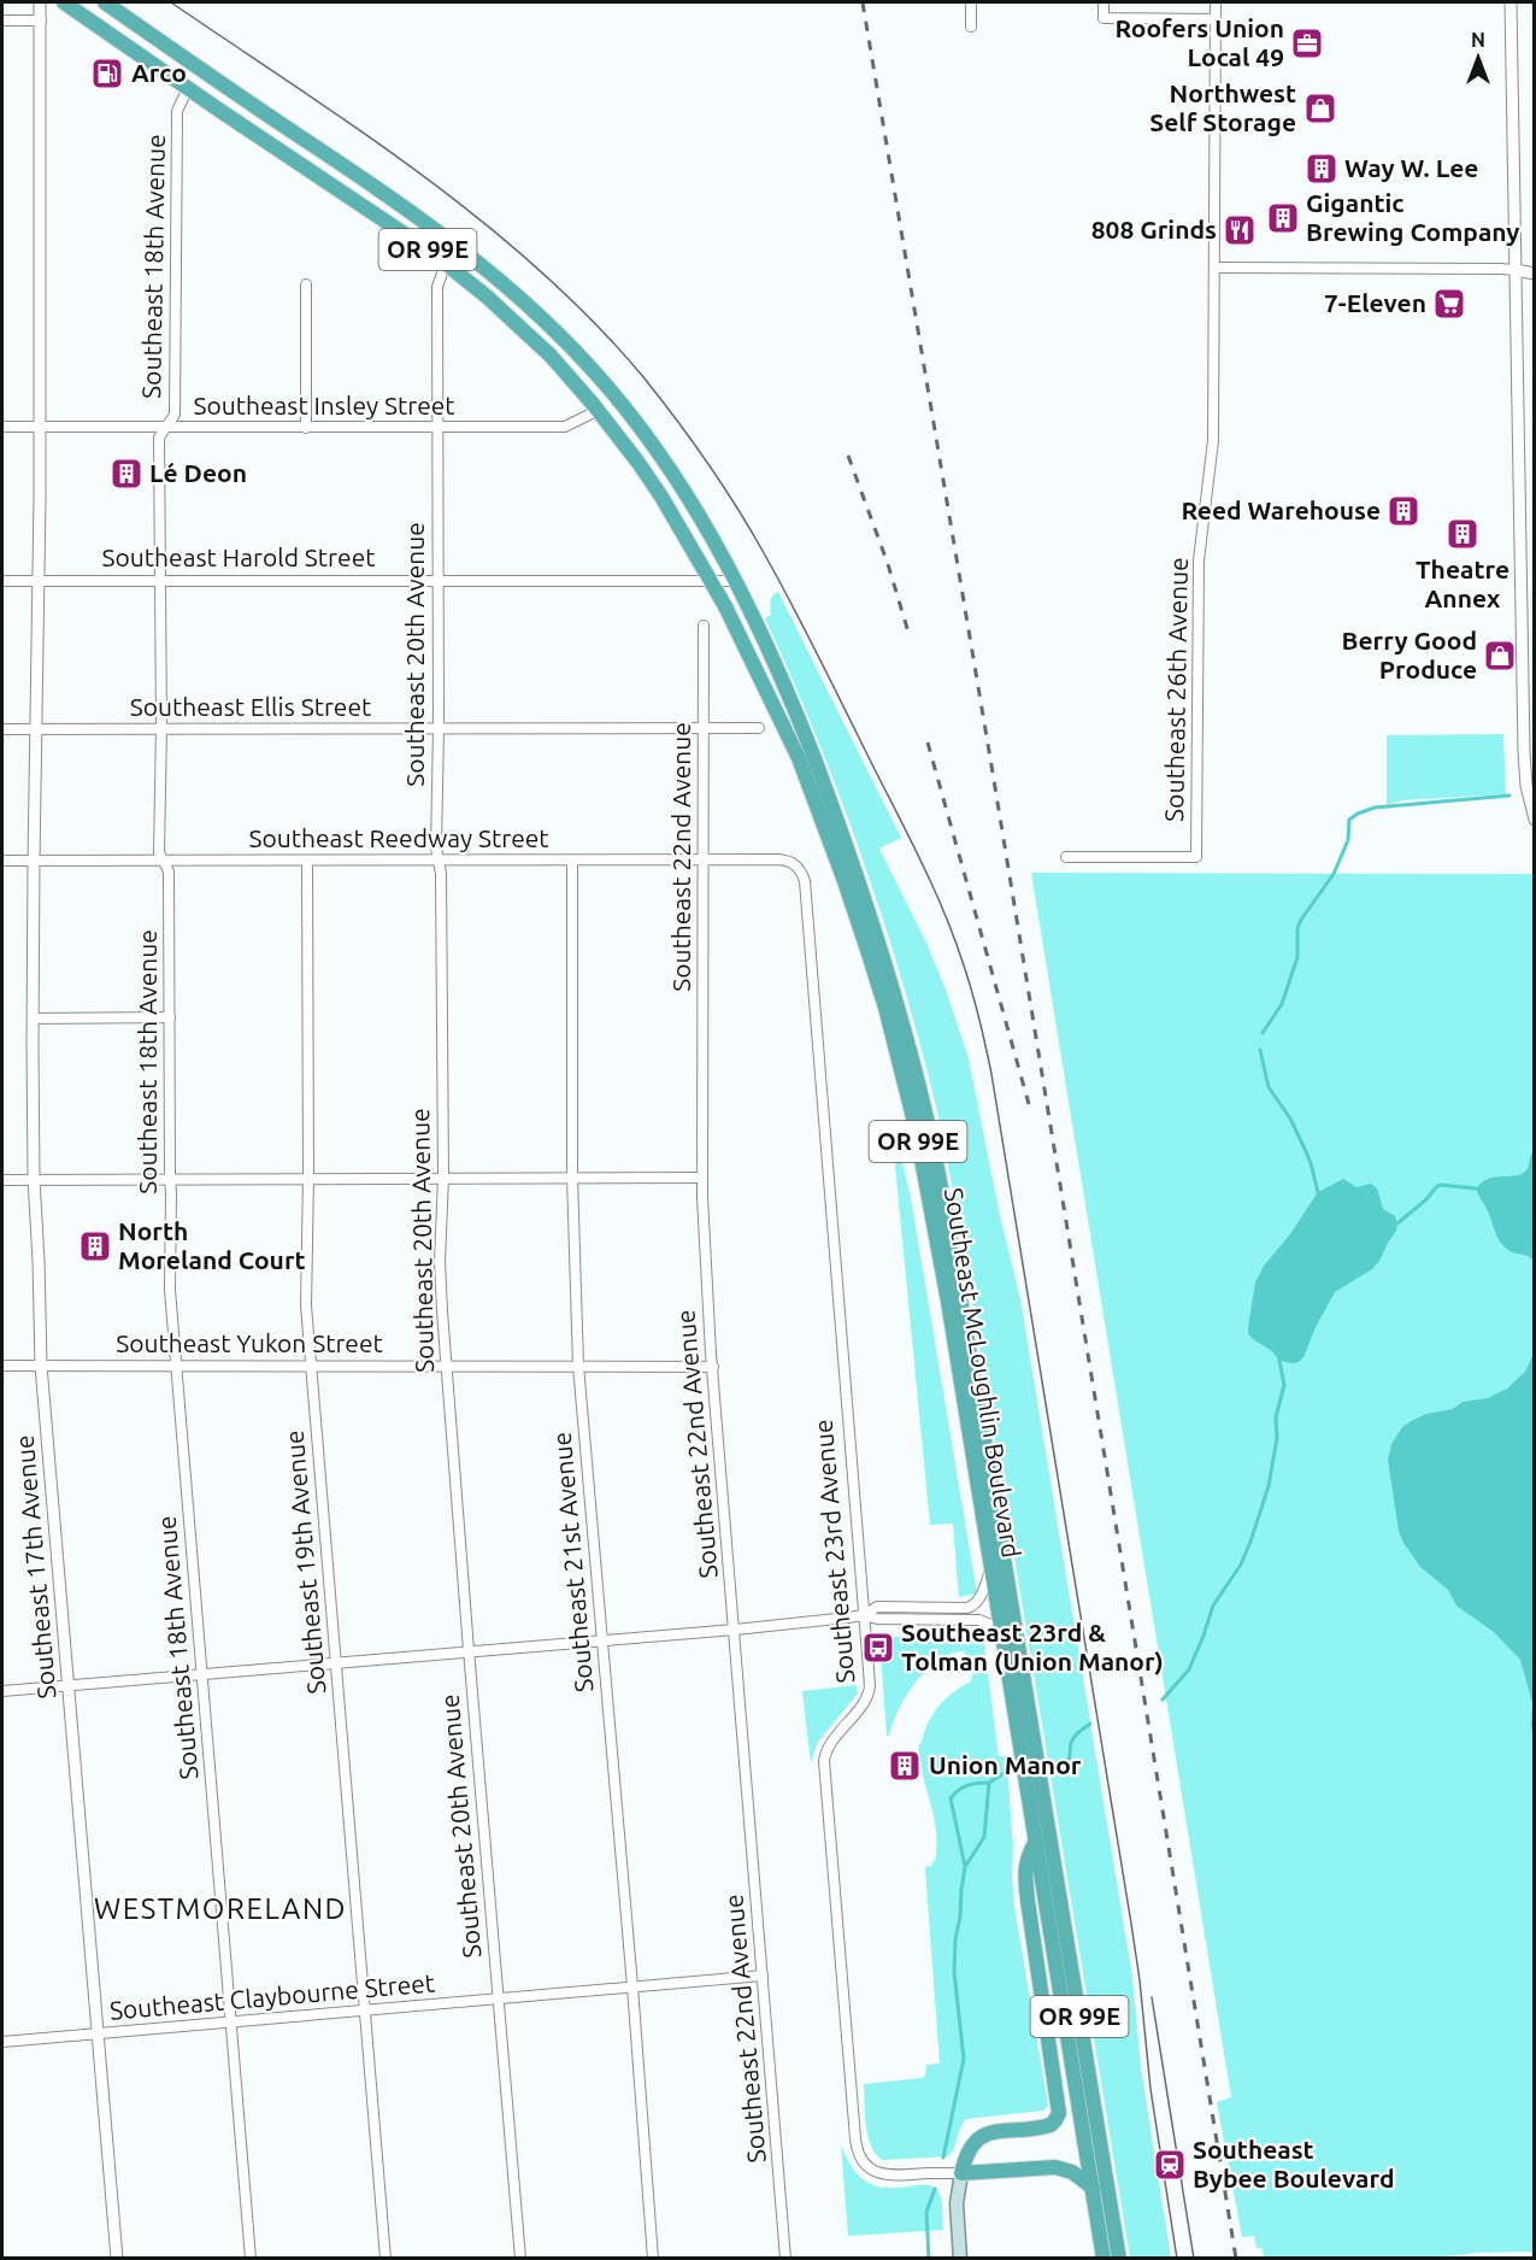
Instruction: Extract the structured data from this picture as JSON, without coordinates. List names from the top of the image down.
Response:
{
  "streets": {
    "highway": ["OR 99E", "Southeast McLoughlin Boulevard"],
    "street": [
      "Southeast 18th Avenue",
      "Southeast Insley Street",
      "Southeast Harold Street",
      "Southeast 20th Avenue",
      "Southeast 26th Avenue",
      "Southeast Ellis Street",
      "Southeast Reedway Street",
      "Southeast 22nd Avenue",
      "Southeast Yukon Street",
      "Southeast 23rd Avenue",
      "Southeast 19th Avenue",
      "Southeast 21st Avenue",
      "Southeast 17th Avenue",
      "Southeast Claybourne Street"
    ]
  },
  "crossings": [
    ["Southeast 18th Avenue", "Southeast Insley Street"],
    ["Southeast 18th Avenue", "Southeast Harold Street"],
    ["Southeast 18th Avenue", "Southeast Ellis Street"],
    ["Southeast 18th Avenue", "Southeast Reedway Street"],
    ["Southeast 18th Avenue", "Southeast Yukon Street"],
    ["Southeast 18th Avenue", "Southeast McLoughlin Boulevard"],
    ["Southeast 18th Avenue", "Southeast Claybourne Street"],
    ["Southeast Insley Street", "Southeast 20th Avenue"],
    ["Southeast Insley Street", "Southeast McLoughlin Boulevard"],
    ["Southeast Insley Street", "Southeast 17th Avenue"],
    ["Southeast Harold Street", "Southeast 20th Avenue"],
    ["Southeast Harold Street", "Southeast McLoughlin Boulevard"],
    ["Southeast Harold Street", "Southeast 17th Avenue"],
    ["Southeast 20th Avenue", "Southeast Ellis Street"],
    ["Southeast 20th Avenue", "Southeast Reedway Street"],
    ["Southeast 20th Avenue", "Southeast Yukon Street"],
    ["Southeast 20th Avenue", "Southeast McLoughlin Boulevard"],
    ["Southeast 20th Avenue", "Southeast Claybourne Street"],
    ["Southeast Ellis Street", "Southeast 22nd Avenue"],
    ["Southeast Ellis Street", "Southeast 17th Avenue"],
    ["Southeast Reedway Street", "Southeast 22nd Avenue"],
    ["Southeast Reedway Street", "Southeast 23rd Avenue"],
    ["Southeast Reedway Street", "Southeast 19th Avenue"],
    ["Southeast Reedway Street", "Southeast 21st Avenue"],
    ["Southeast Reedway Street", "Southeast 17th Avenue"],
    ["Southeast 22nd Avenue", "Southeast Yukon Street"],
    ["Southeast 22nd Avenue", "Southeast Claybourne Street"],
    ["Southeast Yukon Street", "Southeast 19th Avenue"],
    ["Southeast Yukon Street", "Southeast 21st Avenue"],
    ["Southeast Yukon Street", "Southeast 17th Avenue"],
    ["Southeast 19th Avenue", "Southeast Claybourne Street"],
    ["Southeast 21st Avenue", "Southeast Claybourne Street"],
    ["Southeast 17th Avenue", "Southeast Claybourne Street"]
  ],
  "districts": ["WESTMORELAND"],
  "places": {
    "office": ["Roofers Union Local 49"],
    "fuel station": ["Arco"],
    "shop": ["Northwest Self Storage", "Berry Good Produce"],
    "building": [
      "Way W. Lee",
      "Gigantic Brewing Company",
      "Lé Deon",
      "Reed Warehouse",
      "Theatre Annex",
      "North Moreland Court",
      "Union Manor"
    ],
    "restaurant": ["808 Grinds"],
    "supermarket": ["7-Eleven"],
    "bus stop": ["Southeast 23rd & Tolman (Union Manor)"],
    "station": ["Southeast Bybee Boulevard"]
  },
  "north": "top"
}
